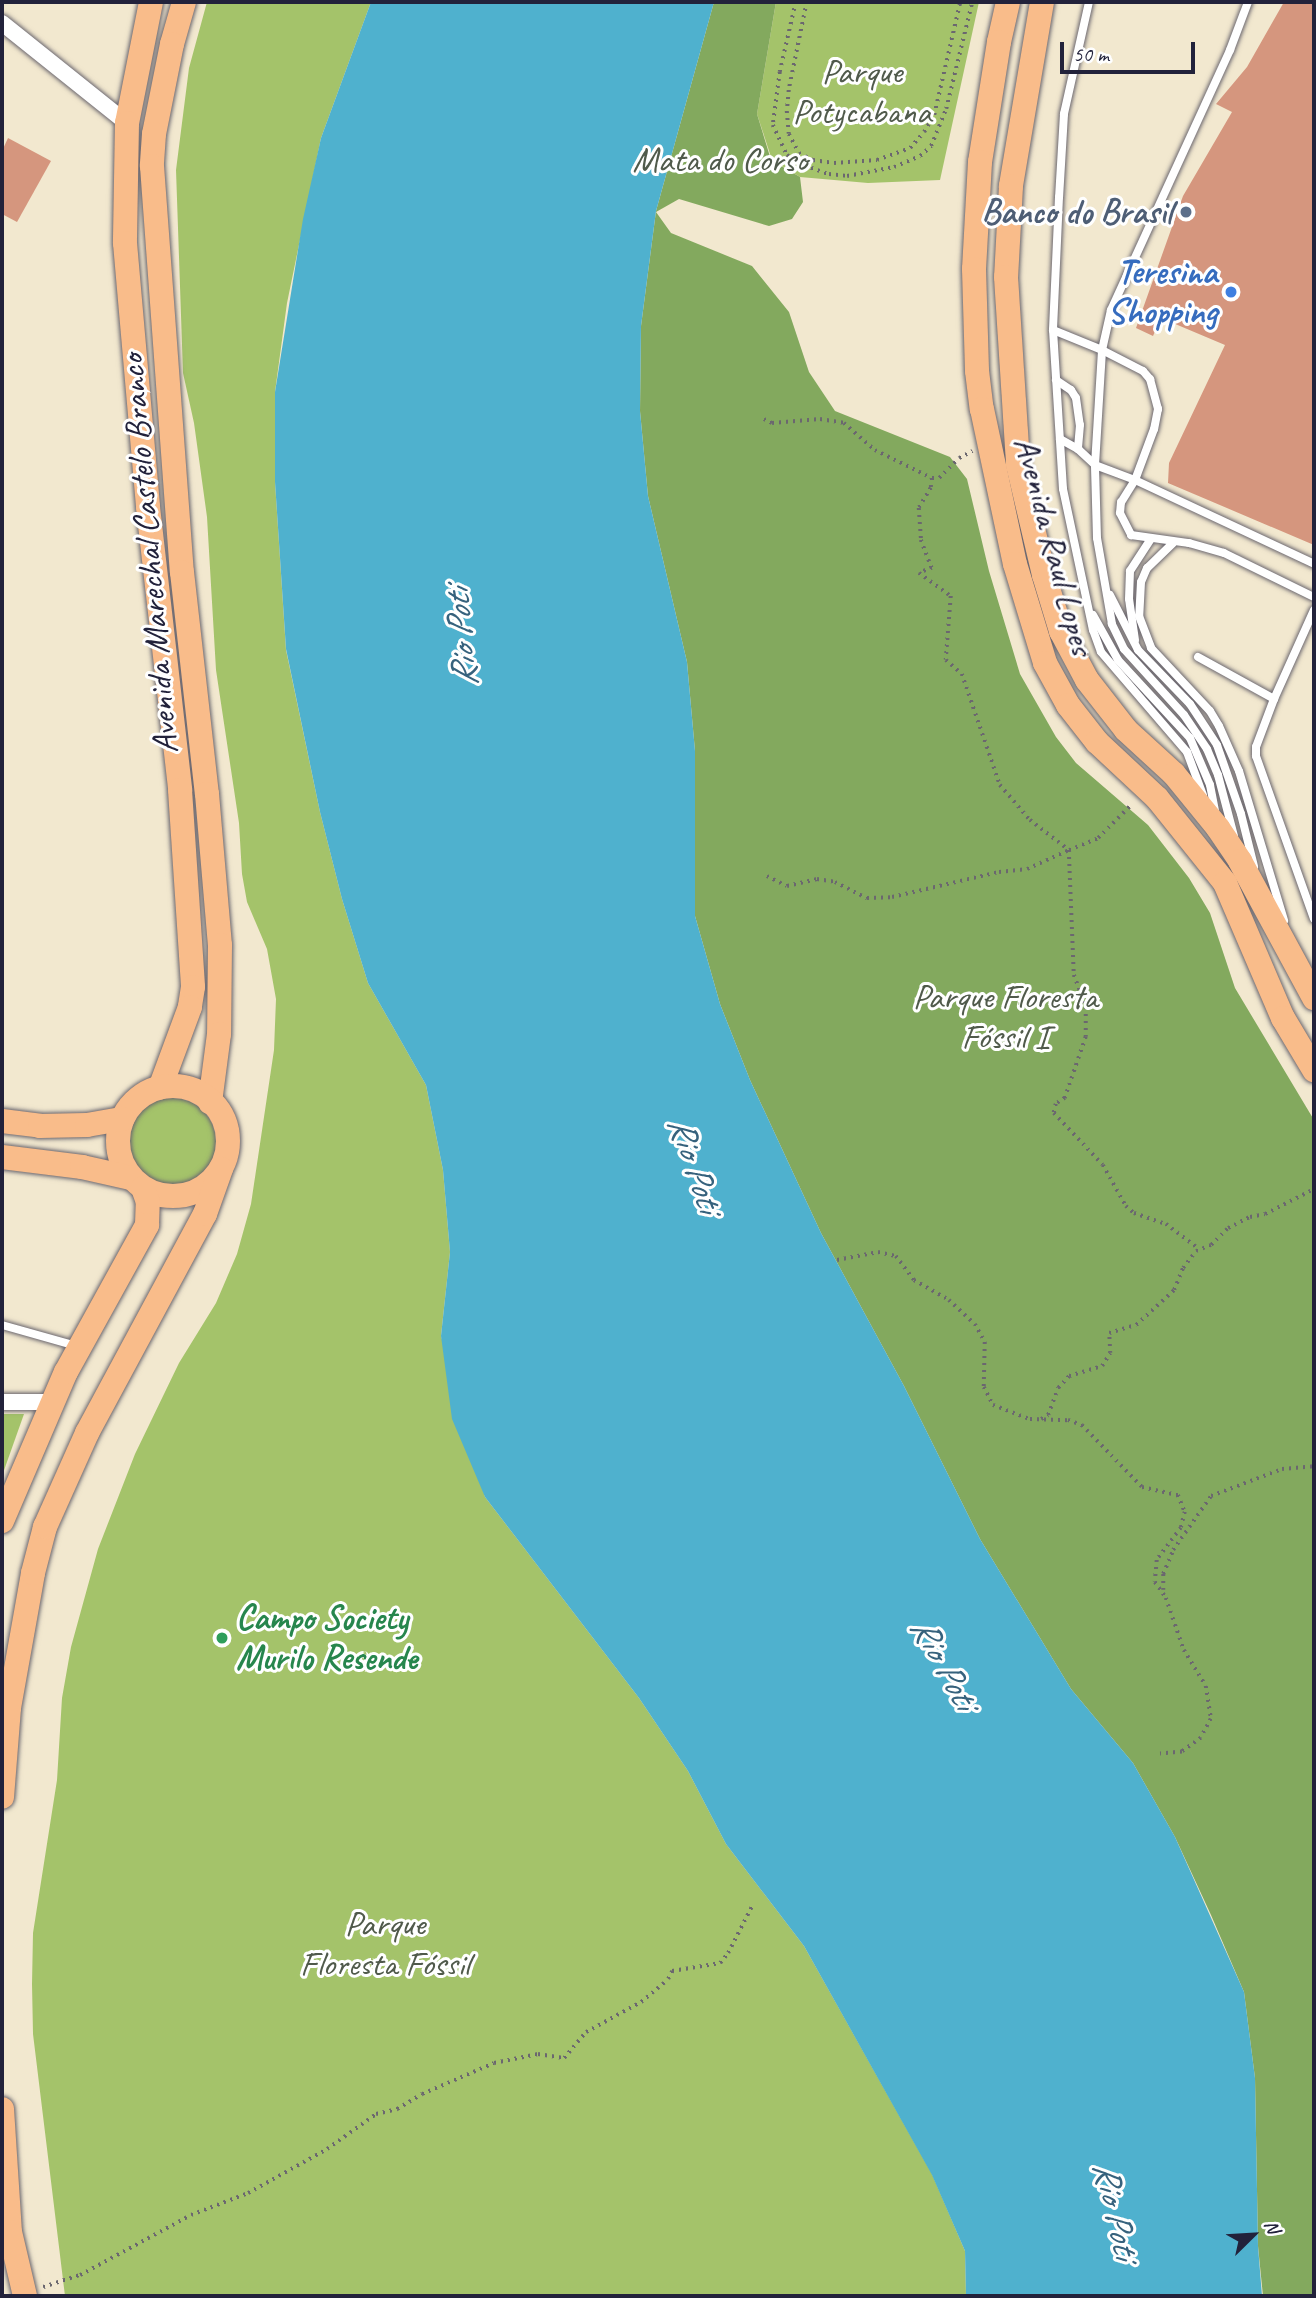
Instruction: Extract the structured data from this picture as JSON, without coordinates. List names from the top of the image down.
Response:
{
  "streets": {
    "main road": ["Avenida Raul Lopes", "Avenida Marechal Castelo Branco"]
  },
  "water": ["Rio Poti"],
  "parks": [
    "Parque Potycabana",
    "Mata do Corso",
    "Parque Floresta Fóssil I",
    "Parque Floresta Fóssil"
  ],
  "places": ["Banco do Brasil", "Teresina Shopping", "Campo Society Murilo Resende"],
  "scale_bar": "50 m",
  "north": "top right"
}
